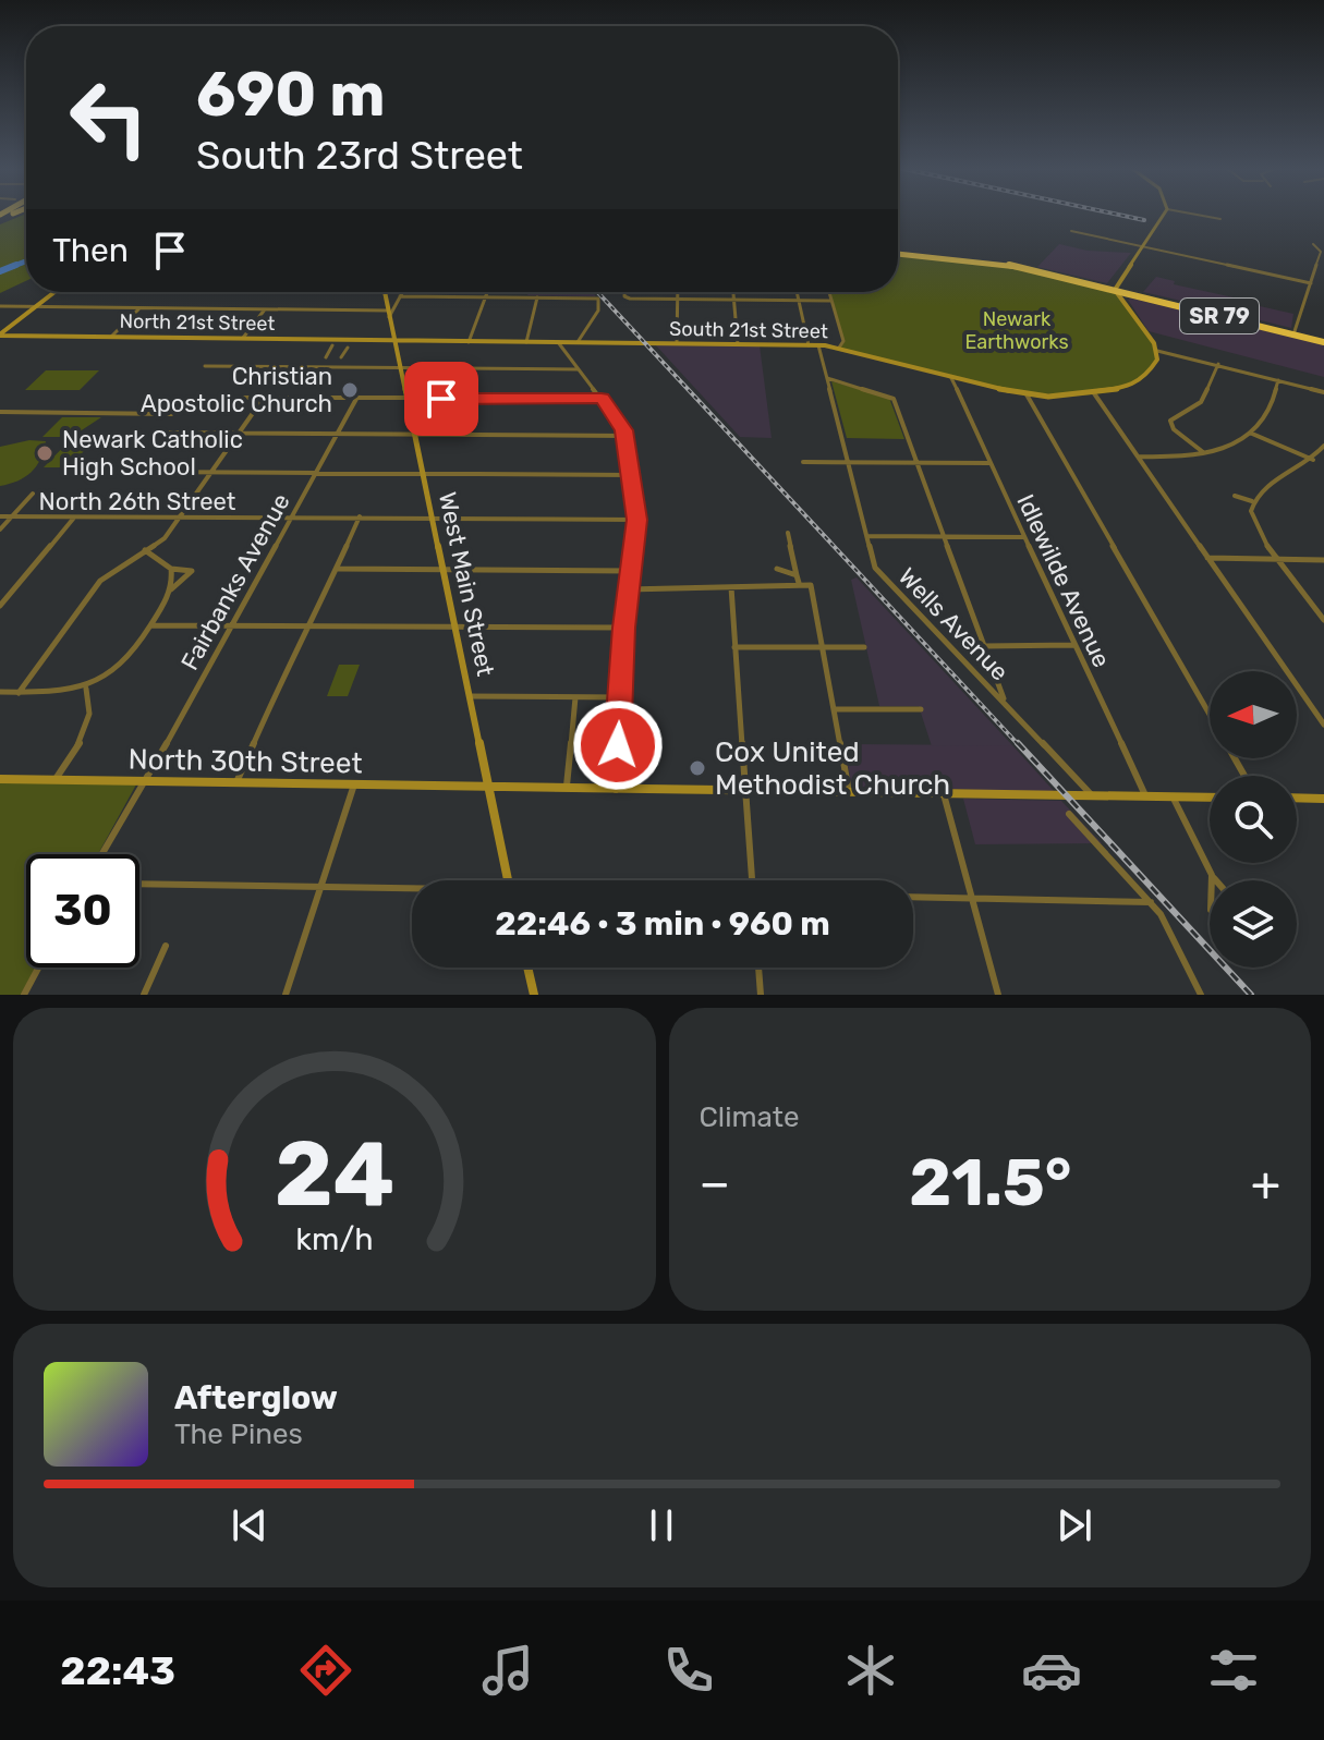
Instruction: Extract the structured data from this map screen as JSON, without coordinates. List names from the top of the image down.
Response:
{
  "streets": {
    "highway": ["SR 79"],
    "main road": [
      "North 21st Street",
      "South 21st Street",
      "West Main Street",
      "North 30th Street"
    ],
    "street": [
      "North 26th Street",
      "Idlewilde Avenue",
      "Fairbanks Avenue",
      "Wells Avenue"
    ]
  },
  "crossings": [
    ["North 21st Street", "South 21st Street"],
    ["North 21st Street", "West Main Street"],
    ["South 21st Street", "Idlewilde Avenue"],
    ["South 21st Street", "West Main Street"],
    ["South 21st Street", "Wells Avenue"],
    ["North 26th Street", "Fairbanks Avenue"],
    ["North 26th Street", "West Main Street"],
    ["Idlewilde Avenue", "North 30th Street"],
    ["Fairbanks Avenue", "North 30th Street"],
    ["West Main Street", "North 30th Street"],
    ["Wells Avenue", "North 30th Street"]
  ],
  "parks": ["Newark Earthworks"],
  "places": ["Christian Apostolic Church", "Newark Catholic High School", "Cox United Methodist Church"],
  "north": "left",
  "page": {
    "turn": ["690 m", "South 23rd Street"],
    "then": "Then",
    "limit": "30",
    "trip": "22:46 · 3 min · 960 m",
    "tile": "Climate",
    "heat": ["−", "21.5°", "+"],
    "song": ["Afterglow", "The Pines"],
    "tabs": "22:43",
    "gauge": ["24", "km/h"]
  }
}
